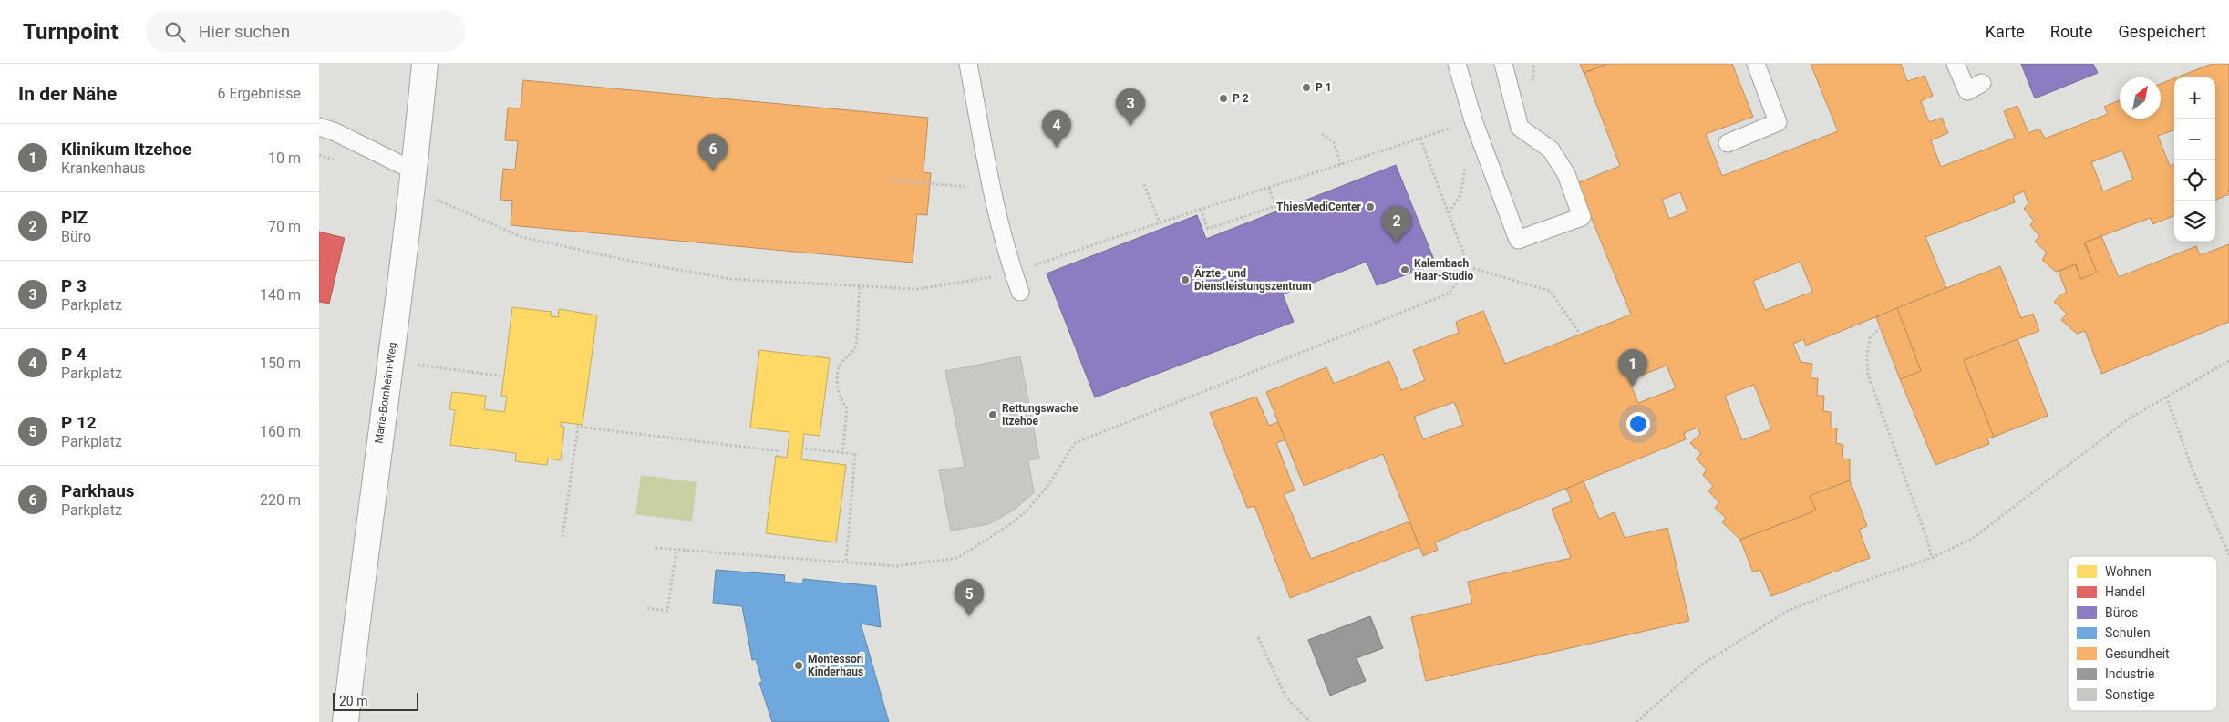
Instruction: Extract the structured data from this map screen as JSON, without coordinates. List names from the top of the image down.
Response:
{
  "streets": {
    "street": ["Maria-Bornheim-Weg"]
  },
  "places": [
    "P 1",
    "P 2",
    "ThiesMediCenter",
    "Kalembach Haar-Studio",
    "Ärzte- und Dienstleistungszentrum",
    "Rettungswache Itzehoe",
    "Montessori Kinderhaus"
  ],
  "legend": [
    "Wohnen",
    "Handel",
    "Büros",
    "Schulen",
    "Gesundheit",
    "Industrie",
    "Sonstige"
  ],
  "scale_bar": "20 m",
  "north": "top right",
  "page": {
    "header": "Turnpoint",
    "search": "Hier suchen",
    "nav": ["Karte", "Route", "Gespeichert"],
    "heading": ["In der Nähe", "6 Ergebnisse"],
    "map_buttons": ["+", "−"],
    "pins": [
      "3",
      "4",
      "6",
      "2",
      "1",
      "5"
    ],
    "list": [
      {
        "mark": "1",
        "name": "Klinikum Itzehoe",
        "note": "Krankenhaus",
        "value": "10 m"
      },
      {
        "mark": "2",
        "name": "PIZ",
        "note": "Büro",
        "value": "70 m"
      },
      {
        "mark": "3",
        "name": "P 3",
        "note": "Parkplatz",
        "value": "140 m"
      },
      {
        "mark": "4",
        "name": "P 4",
        "note": "Parkplatz",
        "value": "150 m"
      },
      {
        "mark": "5",
        "name": "P 12",
        "note": "Parkplatz",
        "value": "160 m"
      },
      {
        "mark": "6",
        "name": "Parkhaus",
        "note": "Parkplatz",
        "value": "220 m"
      }
    ],
    "scale": "20 m"
  }
}
